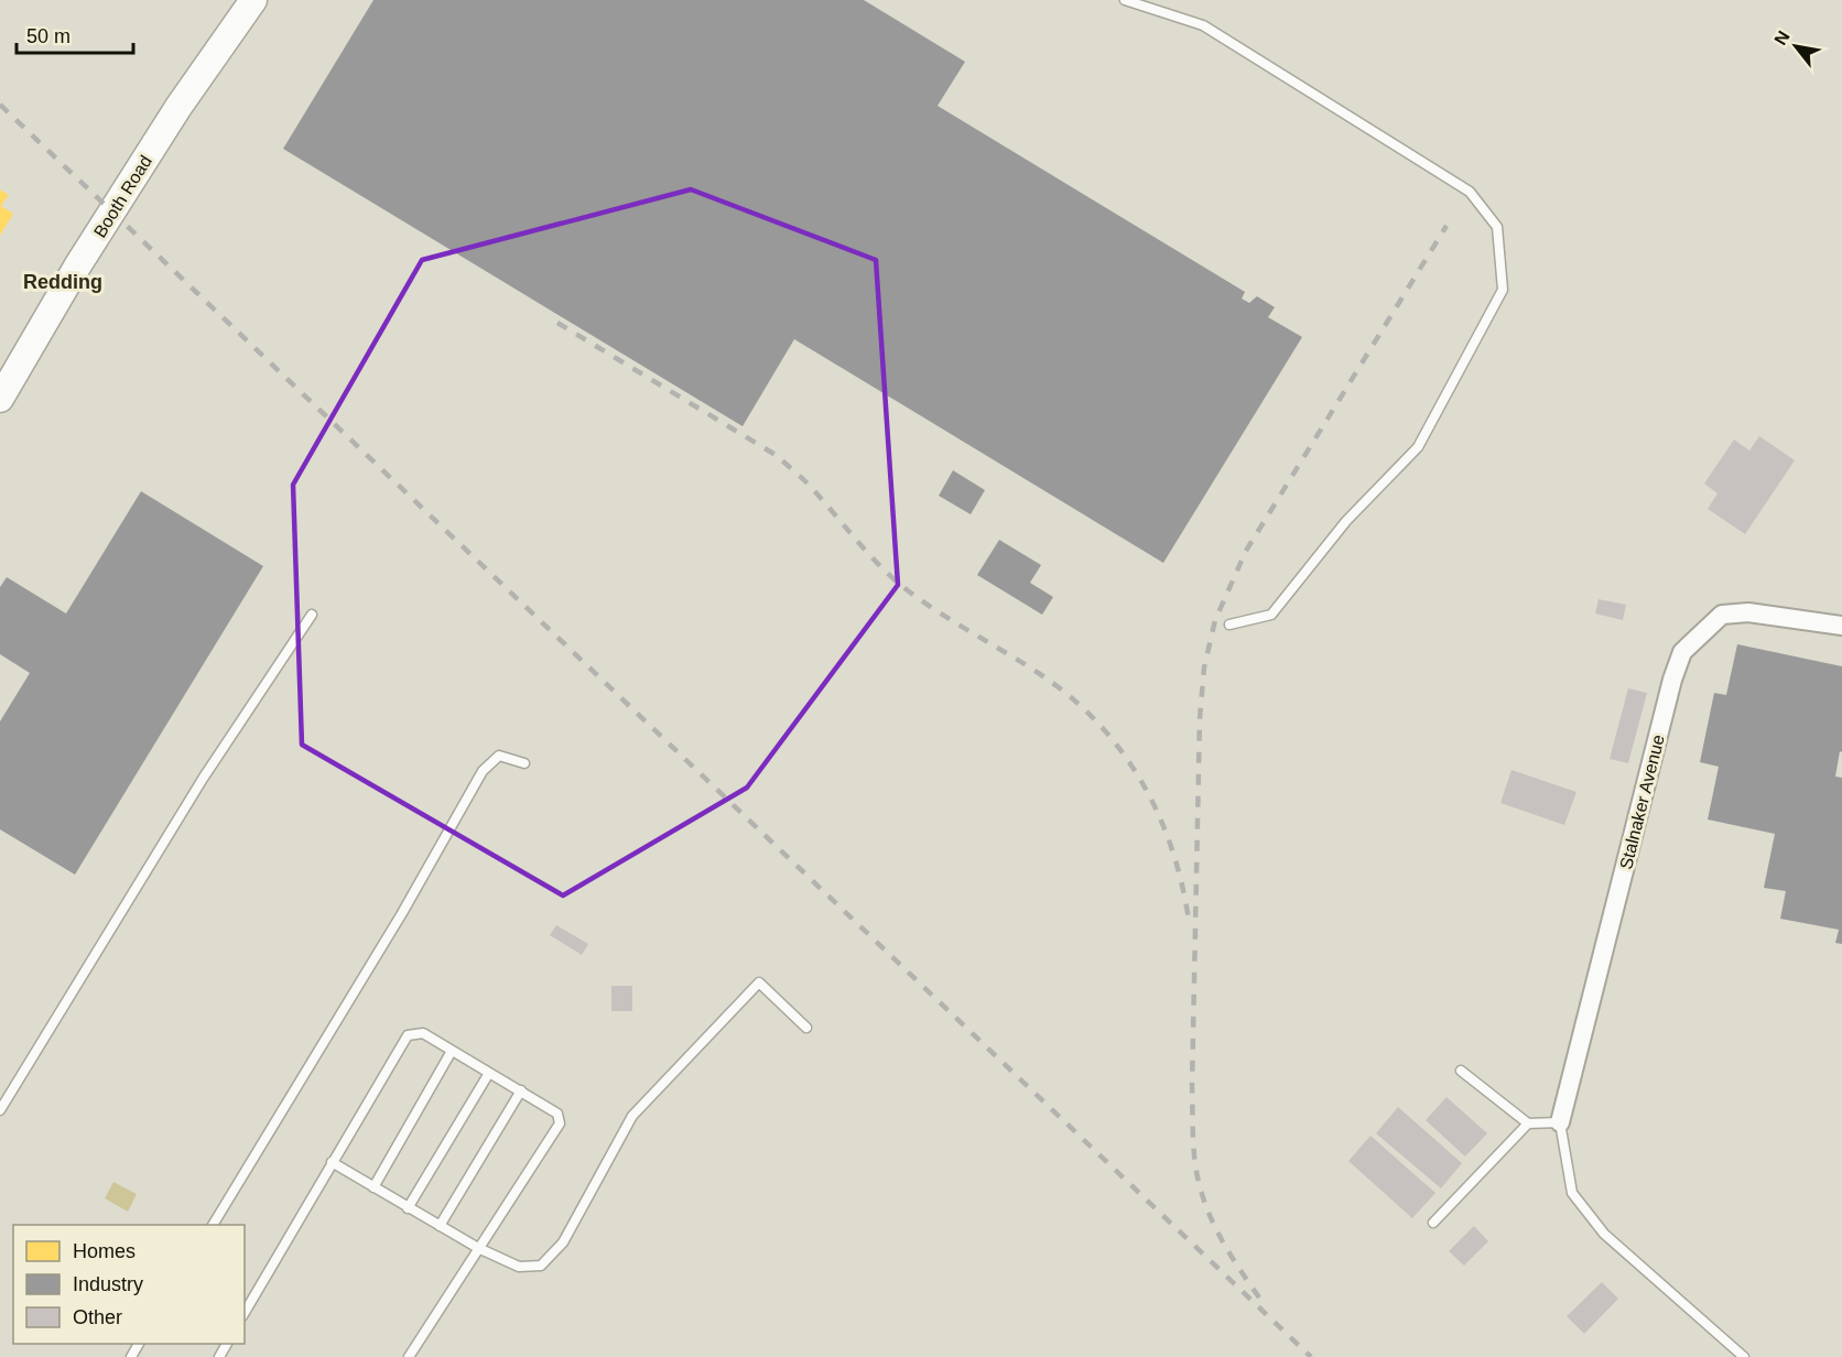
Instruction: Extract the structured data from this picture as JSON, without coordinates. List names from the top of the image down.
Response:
{
  "streets": {
    "street": ["Booth Road", "Stalnaker Avenue"]
  },
  "districts": ["Redding"],
  "legend": ["Homes", "Industry", "Other"],
  "scale_bar": "50 m",
  "north": "top left"
}
